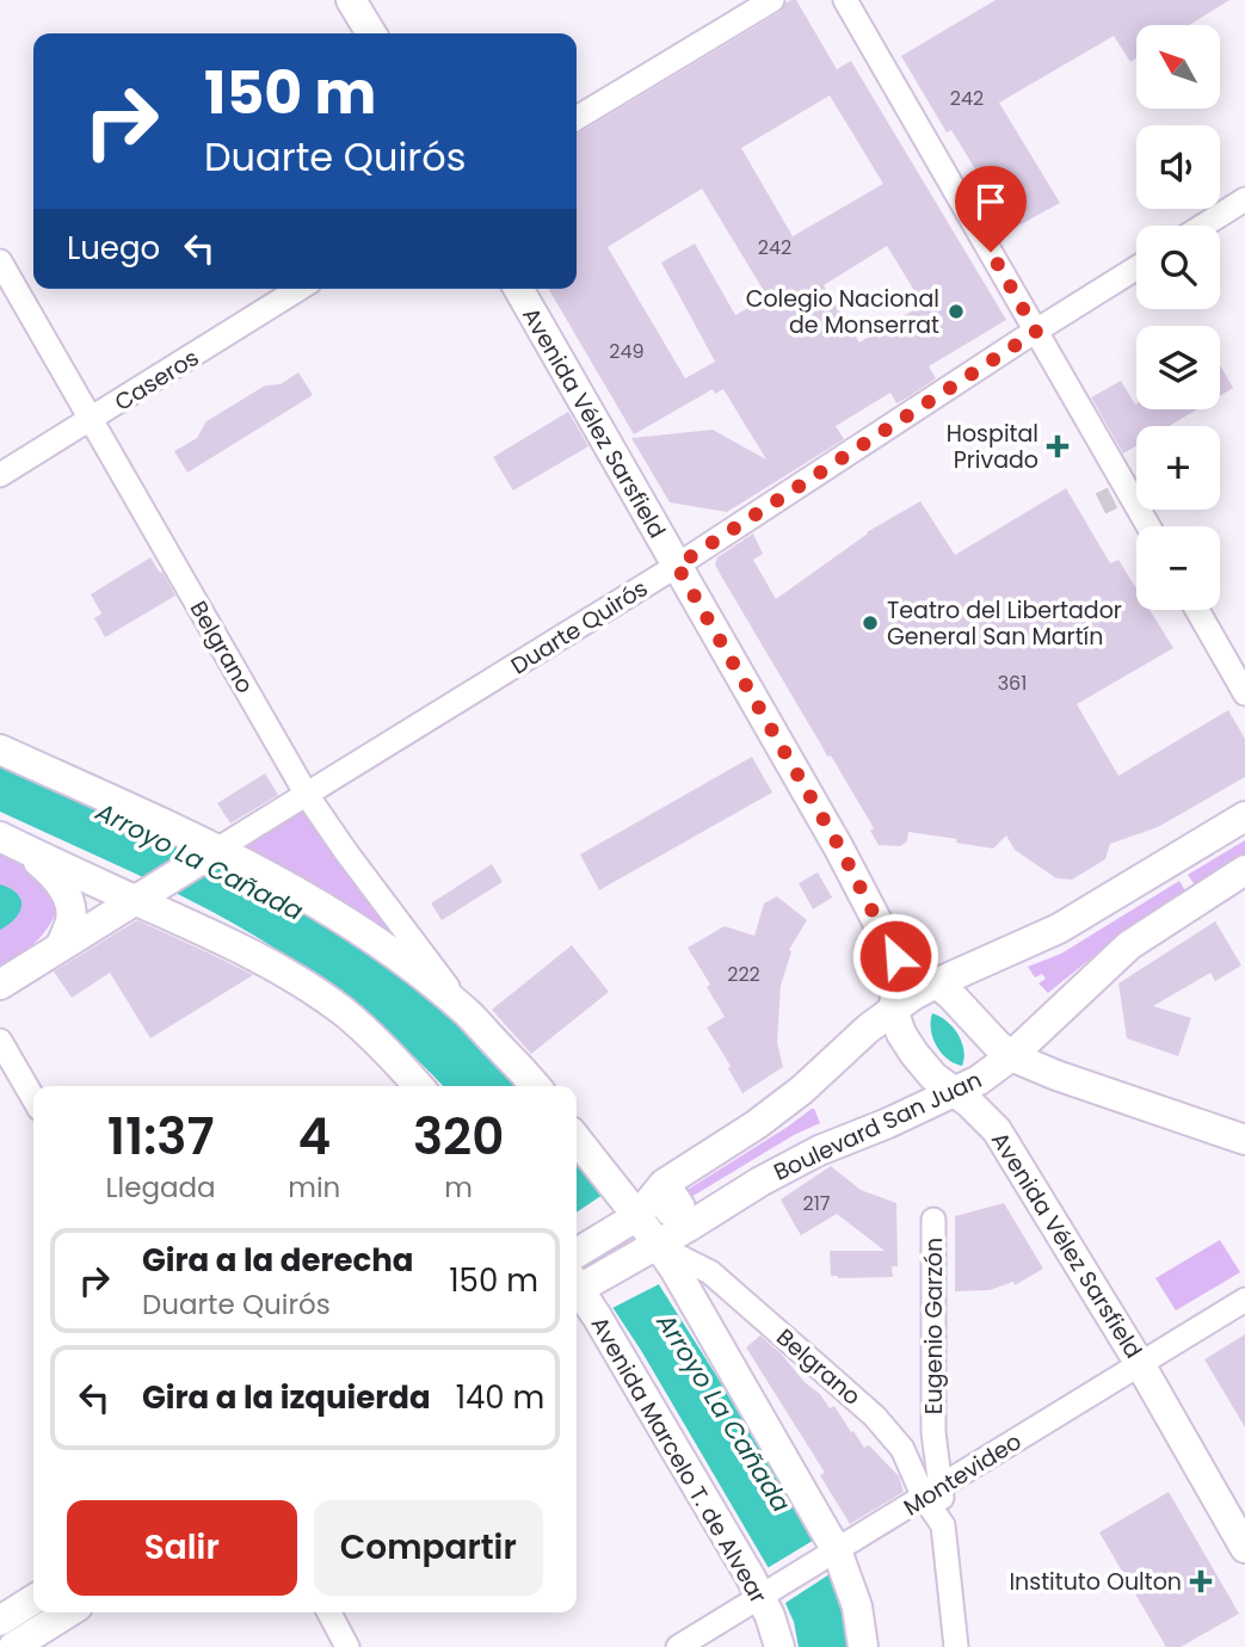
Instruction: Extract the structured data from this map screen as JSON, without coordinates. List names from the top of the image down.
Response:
{
  "streets": {
    "main road": [
      "Avenida Vélez Sarsfield",
      "Duarte Quirós",
      "Boulevard San Juan",
      "Avenida Marcelo T. de Alvear"
    ],
    "street": [
      "Caseros",
      "Belgrano",
      "Eugenio Garzón",
      "Montevideo"
    ]
  },
  "crossings": [
    ["Caseros", "Belgrano"],
    ["Avenida Vélez Sarsfield", "Duarte Quirós"],
    ["Avenida Vélez Sarsfield", "Boulevard San Juan"],
    ["Avenida Vélez Sarsfield", "Montevideo"],
    ["Duarte Quirós", "Belgrano"],
    ["Belgrano", "Boulevard San Juan"],
    ["Belgrano", "Eugenio Garzón"],
    ["Belgrano", "Montevideo"],
    ["Eugenio Garzón", "Montevideo"],
    ["Avenida Marcelo T. de Alvear", "Montevideo"]
  ],
  "water": ["Arroyo La Cañada"],
  "places": {
    "other": ["Colegio Nacional de Monserrat", "Teatro del Libertador General San Martín"],
    "health": ["Hospital Privado", "Instituto Oulton"]
  },
  "house_numbers": [
    "242",
    "242",
    "249",
    "361",
    "222",
    "217"
  ],
  "north": "top left",
  "page": {
    "map_buttons": ["+", "−"],
    "turn": ["150 m", "Duarte Quirós"],
    "then": "Luego",
    "eta": [
      "11:37",
      "Llegada",
      "4",
      "min",
      "320",
      "m"
    ],
    "list": [
      {
        "name": "Gira a la derecha",
        "note": "Duarte Quirós",
        "value": "150 m"
      },
      {
        "name": "Gira a la izquierda",
        "value": "140 m"
      }
    ],
    "buttons": ["Salir", "Compartir"]
  }
}
